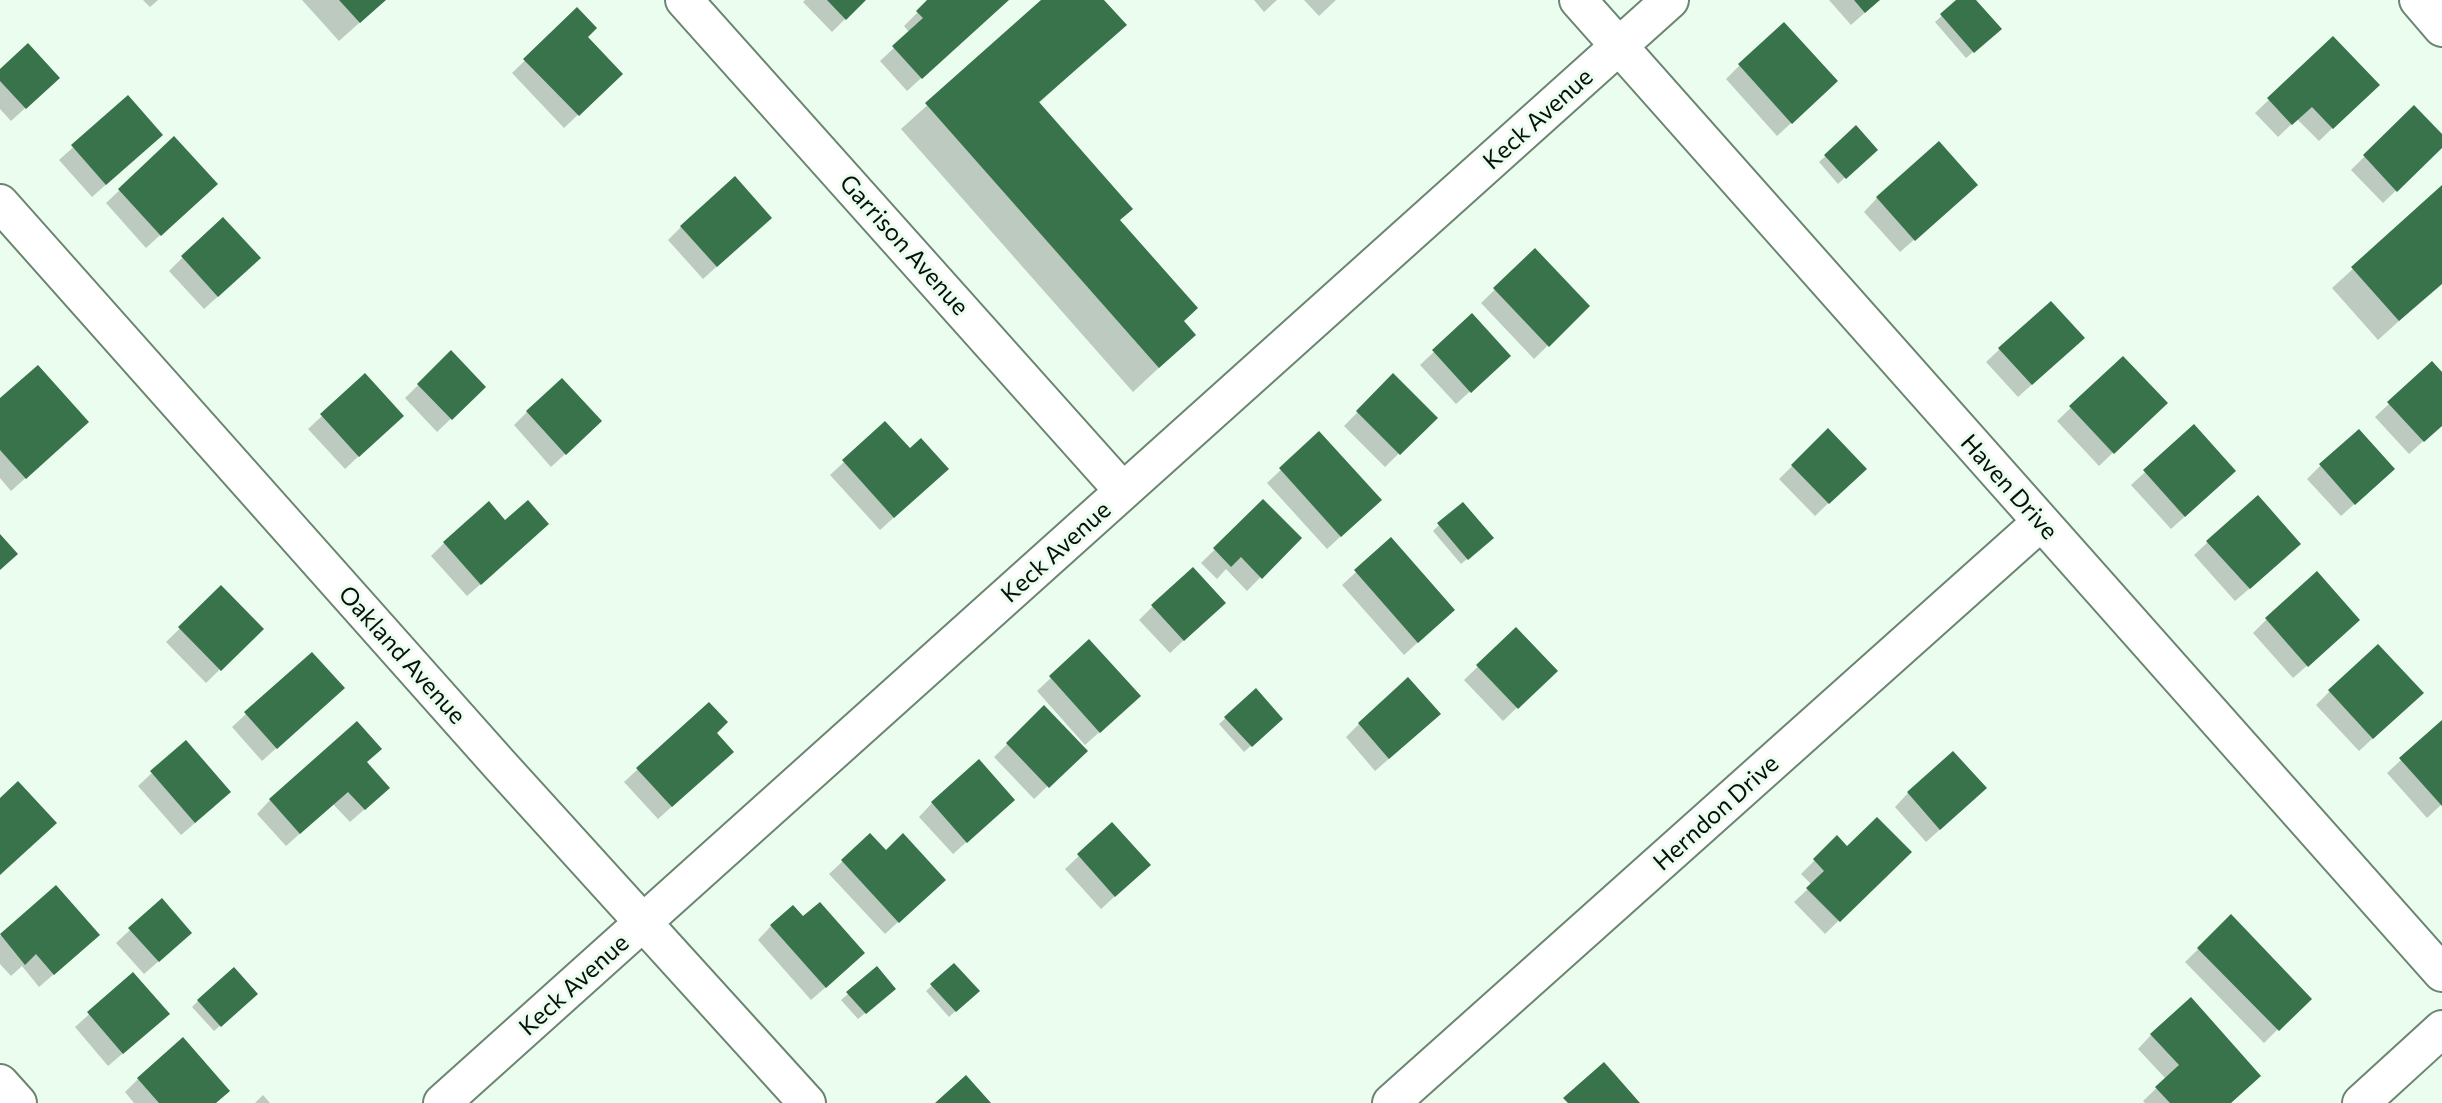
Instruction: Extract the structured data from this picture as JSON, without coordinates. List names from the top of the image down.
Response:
{
  "streets": {
    "street": [
      "Keck Avenue",
      "Garrison Avenue",
      "Haven Drive",
      "Oakland Avenue",
      "Herndon Drive"
    ]
  },
  "crossings": [
    ["Keck Avenue", "Garrison Avenue"],
    ["Keck Avenue", "Haven Drive"],
    ["Keck Avenue", "Oakland Avenue"],
    ["Haven Drive", "Herndon Drive"]
  ]
}
